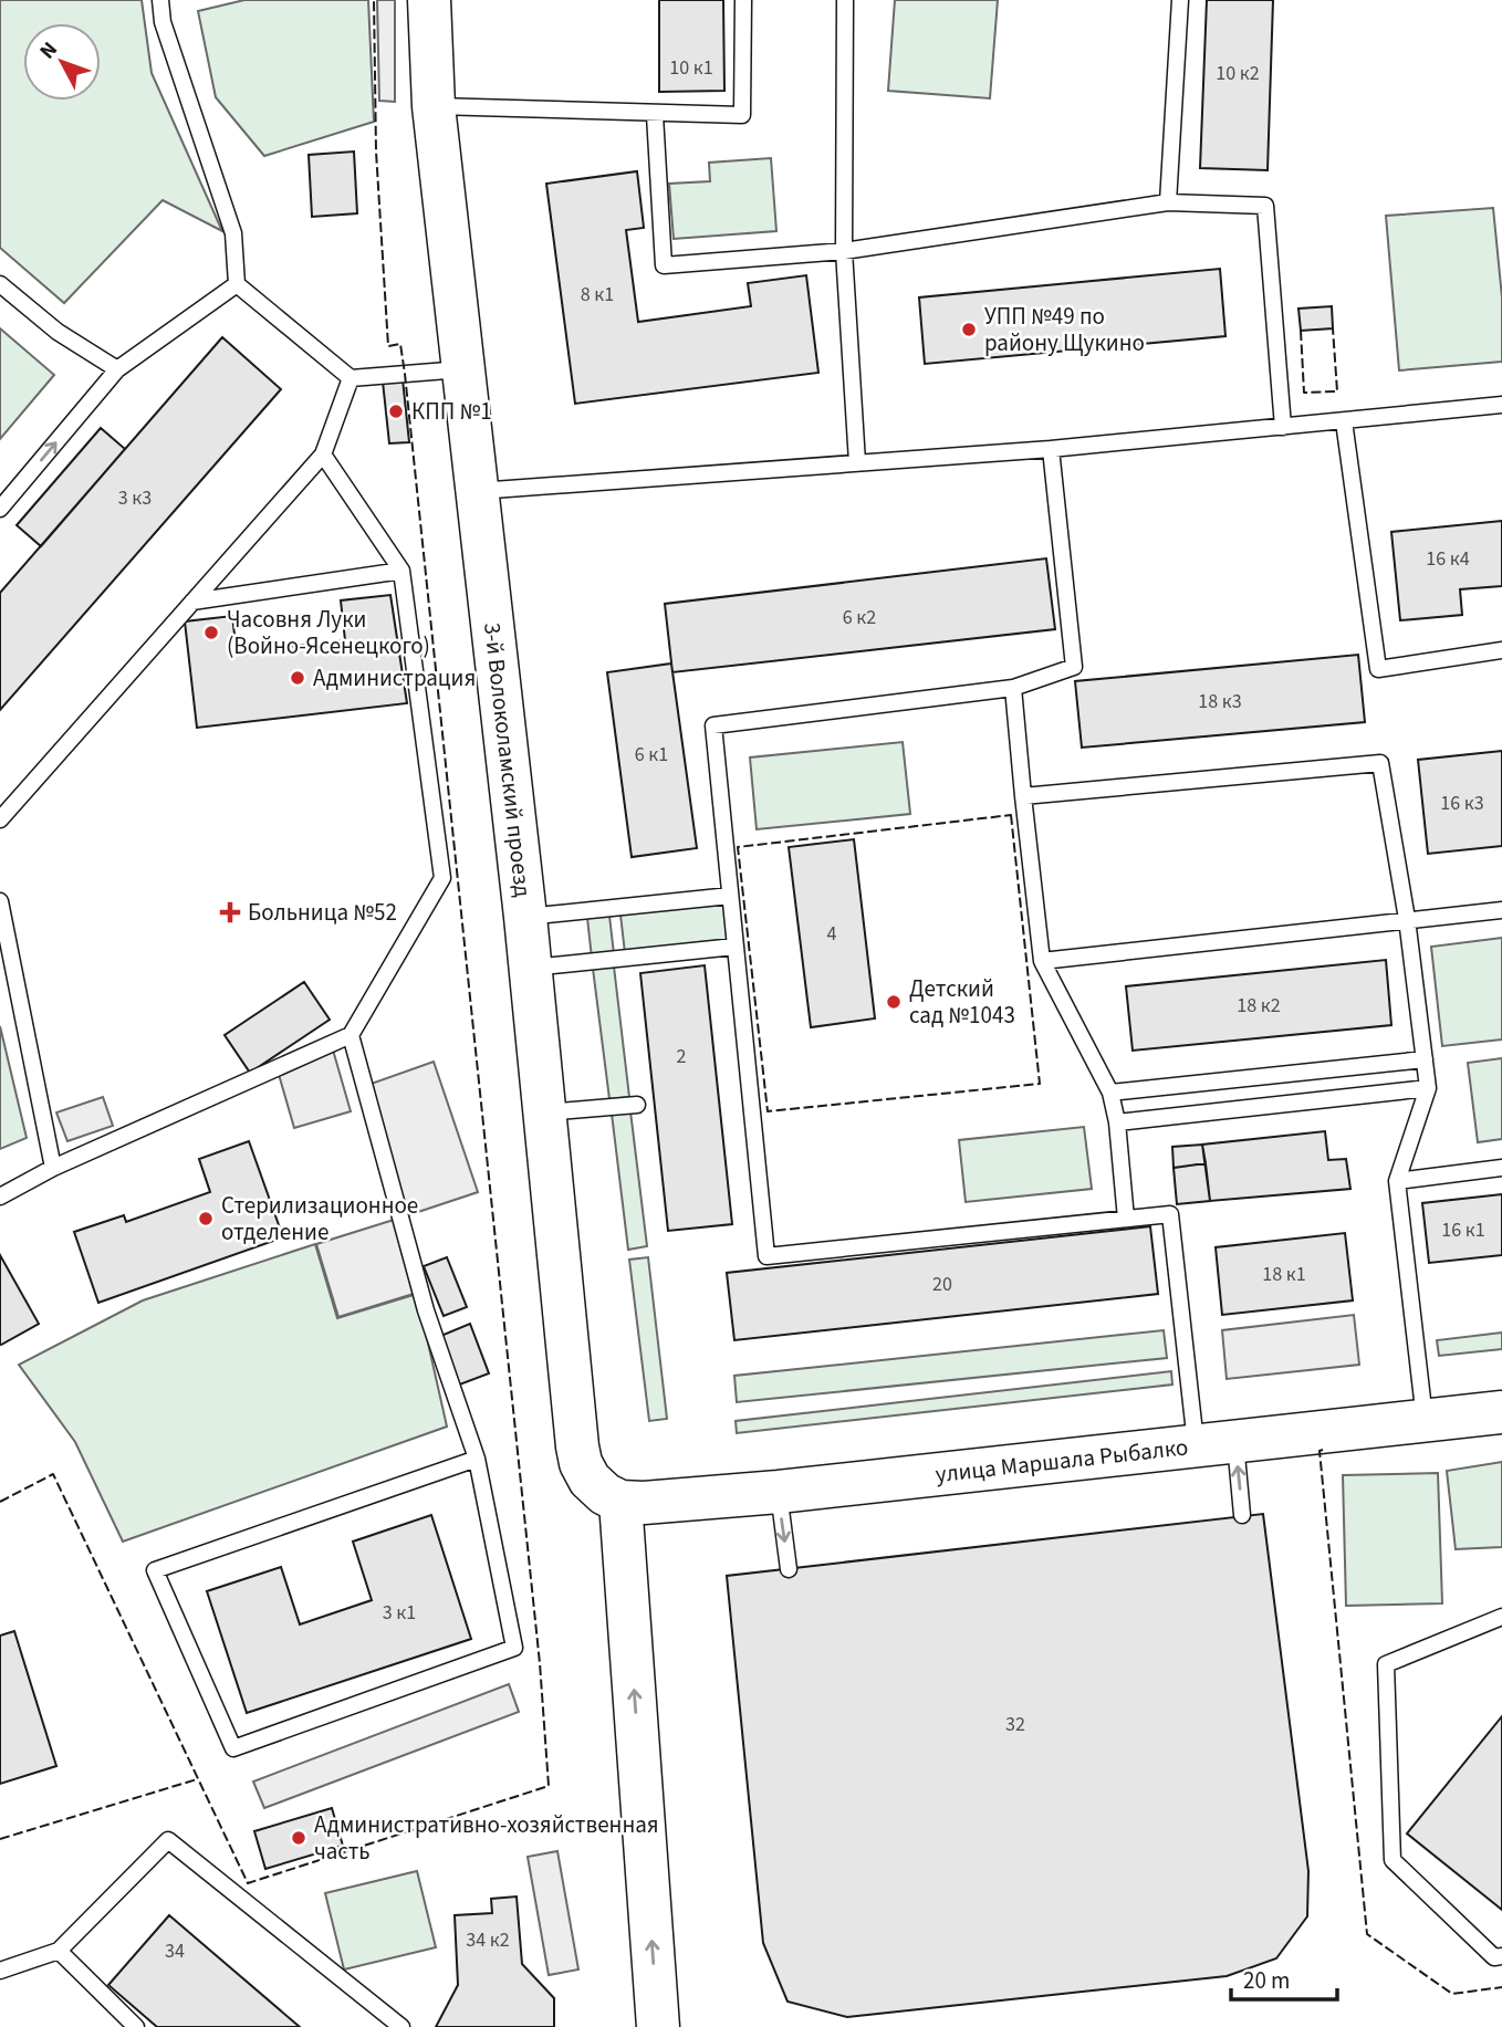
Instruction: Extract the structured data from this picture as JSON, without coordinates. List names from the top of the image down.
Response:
{
  "streets": {
    "street": ["3-й Волоколамский проезд", "улица Маршала Рыбалко"]
  },
  "crossings": [
    ["3-й Волоколамский проезд", "улица Маршала Рыбалко"]
  ],
  "places": {
    "other": [
      "УПП №49 по району Щукино",
      "КПП №1",
      "Часовня Луки (Войно-Ясенецкого)",
      "Администрация",
      "Детский сад №1043",
      "Стерилизационное отделение",
      "Административно-хозяйственная часть"
    ],
    "health": ["Больница №52"]
  },
  "house_numbers": [
    "10 к1",
    "10 к2",
    "8 к1",
    "3 к3",
    "16 к4",
    "6 к2",
    "18 к3",
    "6 к1",
    "16 к3",
    "4",
    "18 к2",
    "2",
    "16 к1",
    "18 к1",
    "20",
    "3 к1",
    "32",
    "34 к2",
    "34"
  ],
  "scale_bar": "20 m",
  "north": "top left"
}
